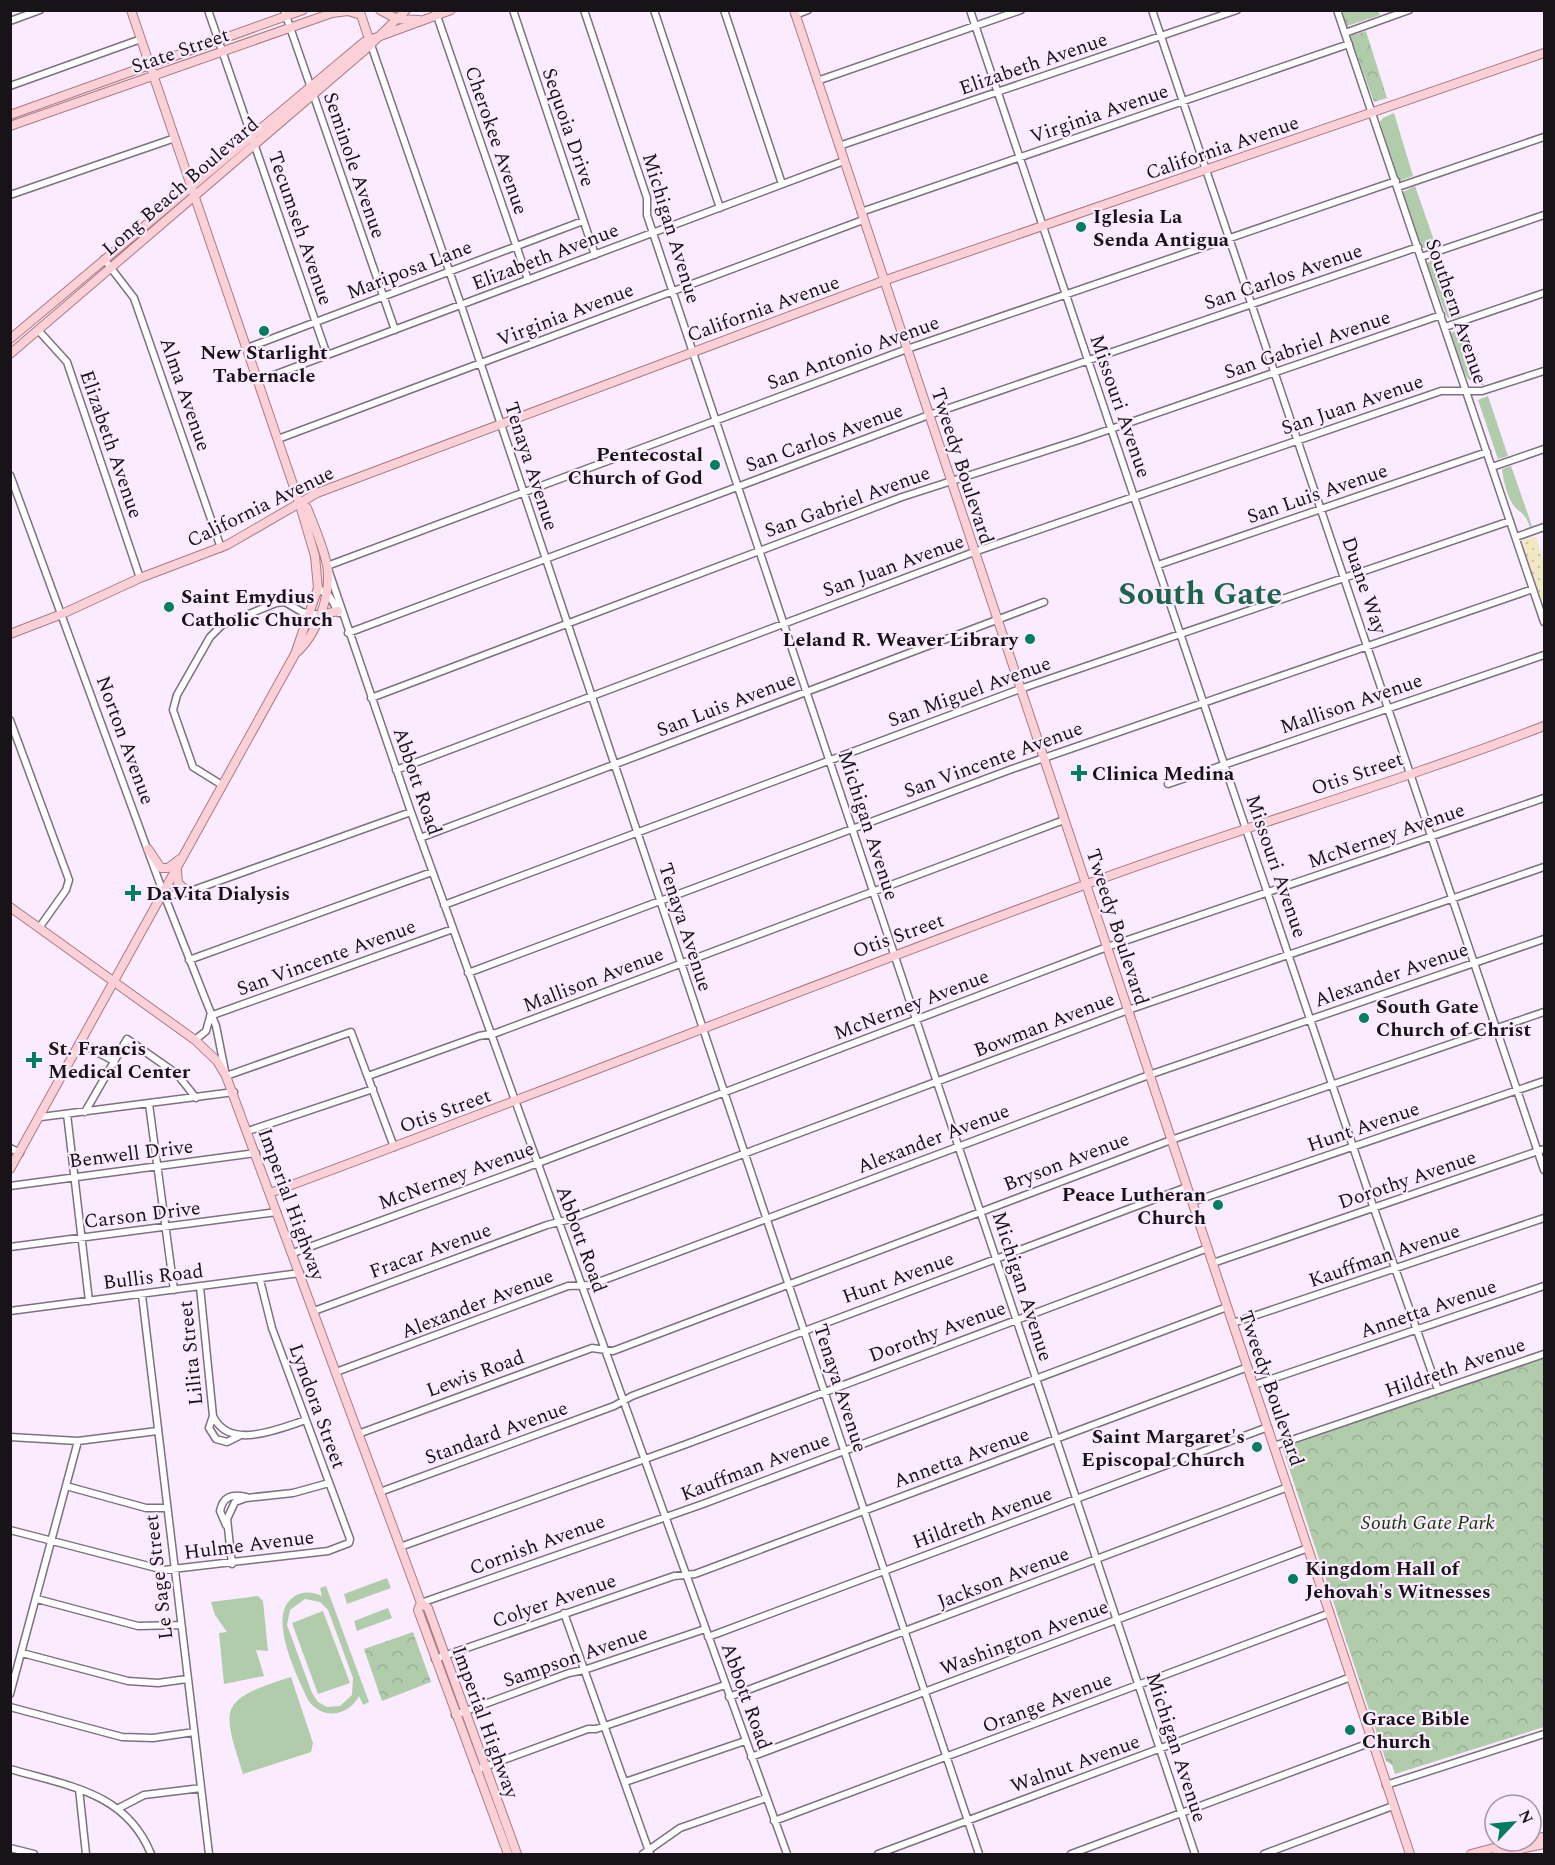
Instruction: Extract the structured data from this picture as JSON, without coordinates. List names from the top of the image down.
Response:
{
  "streets": {
    "main road": [
      "State Street",
      "California Avenue",
      "Long Beach Boulevard",
      "Tenaya Avenue",
      "Tweedy Boulevard",
      "Otis Street",
      "Imperial Highway"
    ],
    "street": [
      "Elizabeth Avenue",
      "Virginia Avenue",
      "Sequoia Drive",
      "Cherokee Avenue",
      "Seminole Avenue",
      "Tecumseh Avenue",
      "Michigan Avenue",
      "Mariposa Lane",
      "San Carlos Avenue",
      "Southern Avenue",
      "San Gabriel Avenue",
      "San Antonio Avenue",
      "Alma Avenue",
      "San Juan Avenue",
      "Missouri Avenue",
      "San Luis Avenue",
      "Duane Way",
      "San Miguel Avenue",
      "Mallison Avenue",
      "Norton Avenue",
      "San Vincente Avenue",
      "Abbott Road",
      "McNerney Avenue",
      "Alexander Avenue",
      "Bowman Avenue",
      "Hunt Avenue",
      "Benwell Drive",
      "Bryson Avenue",
      "Dorothy Avenue",
      "Carson Drive",
      "Fracar Avenue",
      "Kauffman Avenue",
      "Bullis Road",
      "Annetta Avenue",
      "Lilita Street",
      "Hildreth Avenue",
      "Lewis Road",
      "Lyndora Street",
      "Standard Avenue",
      "Hulme Avenue",
      "Cornish Avenue",
      "Le Sage Street",
      "Jackson Avenue",
      "Colyer Avenue",
      "Washington Avenue",
      "Sampson Avenue",
      "Orange Avenue",
      "Walnut Avenue"
    ]
  },
  "crossings": [
    ["State Street", "Seminole Avenue"],
    ["State Street", "Tecumseh Avenue"],
    ["State Street", "Tenaya Avenue"],
    ["Elizabeth Avenue", "Sequoia Drive"],
    ["Elizabeth Avenue", "Cherokee Avenue"],
    ["Elizabeth Avenue", "California Avenue"],
    ["Elizabeth Avenue", "Seminole Avenue"],
    ["Elizabeth Avenue", "Long Beach Boulevard"],
    ["Elizabeth Avenue", "Tecumseh Avenue"],
    ["Elizabeth Avenue", "Michigan Avenue"],
    ["Elizabeth Avenue", "Missouri Avenue"],
    ["Elizabeth Avenue", "Tenaya Avenue"],
    ["Elizabeth Avenue", "Tweedy Boulevard"],
    ["Elizabeth Avenue", "Duane Way"],
    ["Virginia Avenue", "Michigan Avenue"],
    ["Virginia Avenue", "Southern Avenue"],
    ["Virginia Avenue", "Missouri Avenue"],
    ["Virginia Avenue", "Tenaya Avenue"],
    ["Virginia Avenue", "Tweedy Boulevard"],
    ["Virginia Avenue", "Duane Way"],
    ["Sequoia Drive", "Mariposa Lane"],
    ["Cherokee Avenue", "Mariposa Lane"],
    ["California Avenue", "Michigan Avenue"],
    ["California Avenue", "Southern Avenue"],
    ["California Avenue", "Alma Avenue"],
    ["California Avenue", "Missouri Avenue"],
    ["California Avenue", "Tenaya Avenue"],
    ["California Avenue", "Tweedy Boulevard"],
    ["California Avenue", "Duane Way"],
    ["California Avenue", "Norton Avenue"],
    ["Seminole Avenue", "Long Beach Boulevard"],
    ["Seminole Avenue", "Mariposa Lane"],
    ["Long Beach Boulevard", "Tecumseh Avenue"],
    ["Long Beach Boulevard", "Alma Avenue"],
    ["Long Beach Boulevard", "Tenaya Avenue"],
    ["Tecumseh Avenue", "Mariposa Lane"],
    ["Michigan Avenue", "San Carlos Avenue"],
    ["Michigan Avenue", "San Gabriel Avenue"],
    ["Michigan Avenue", "San Antonio Avenue"],
    ["Michigan Avenue", "San Juan Avenue"],
    ["Michigan Avenue", "San Luis Avenue"],
    ["Michigan Avenue", "San Miguel Avenue"],
    ["Michigan Avenue", "Mallison Avenue"],
    ["Michigan Avenue", "San Vincente Avenue"],
    ["Michigan Avenue", "Otis Street"],
    ["Michigan Avenue", "McNerney Avenue"],
    ["Michigan Avenue", "Alexander Avenue"],
    ["Michigan Avenue", "Bowman Avenue"],
    ["Michigan Avenue", "Hunt Avenue"],
    ["Michigan Avenue", "Bryson Avenue"],
    ["Michigan Avenue", "Dorothy Avenue"],
    ["Michigan Avenue", "Kauffman Avenue"],
    ["Michigan Avenue", "Annetta Avenue"],
    ["Michigan Avenue", "Hildreth Avenue"],
    ["Michigan Avenue", "Jackson Avenue"],
    ["Michigan Avenue", "Washington Avenue"],
    ["Michigan Avenue", "Orange Avenue"],
    ["Michigan Avenue", "Walnut Avenue"],
    ["Mariposa Lane", "Tenaya Avenue"],
    ["San Carlos Avenue", "Southern Avenue"],
    ["San Carlos Avenue", "Missouri Avenue"],
    ["San Carlos Avenue", "Tenaya Avenue"],
    ["San Carlos Avenue", "Tweedy Boulevard"],
    ["San Carlos Avenue", "Duane Way"],
    ["San Carlos Avenue", "Abbott Road"],
    ["Southern Avenue", "San Gabriel Avenue"],
    ["Southern Avenue", "San Antonio Avenue"],
    ["Southern Avenue", "San Juan Avenue"],
    ["Southern Avenue", "San Luis Avenue"],
    ["Southern Avenue", "San Miguel Avenue"],
    ["Southern Avenue", "San Vincente Avenue"],
    ["San Gabriel Avenue", "Missouri Avenue"],
    ["San Gabriel Avenue", "Tenaya Avenue"],
    ["San Gabriel Avenue", "Tweedy Boulevard"],
    ["San Gabriel Avenue", "Duane Way"],
    ["San Gabriel Avenue", "Abbott Road"],
    ["San Antonio Avenue", "Missouri Avenue"],
    ["San Antonio Avenue", "Tenaya Avenue"],
    ["San Antonio Avenue", "Tweedy Boulevard"],
    ["San Antonio Avenue", "Duane Way"],
    ["San Antonio Avenue", "Abbott Road"],
    ["San Juan Avenue", "Missouri Avenue"],
    ["San Juan Avenue", "Tenaya Avenue"],
    ["San Juan Avenue", "Tweedy Boulevard"],
    ["San Juan Avenue", "Duane Way"],
    ["San Juan Avenue", "Abbott Road"],
    ["Missouri Avenue", "San Luis Avenue"],
    ["Missouri Avenue", "San Miguel Avenue"],
    ["Missouri Avenue", "Mallison Avenue"],
    ["Missouri Avenue", "San Vincente Avenue"],
    ["Missouri Avenue", "Otis Street"],
    ["Missouri Avenue", "McNerney Avenue"],
    ["Missouri Avenue", "Alexander Avenue"],
    ["Missouri Avenue", "Bowman Avenue"],
    ["Missouri Avenue", "Hunt Avenue"],
    ["Missouri Avenue", "Bryson Avenue"],
    ["Missouri Avenue", "Dorothy Avenue"],
    ["Missouri Avenue", "Kauffman Avenue"],
    ["Missouri Avenue", "Annetta Avenue"],
    ["Missouri Avenue", "Hildreth Avenue"],
    ["Tenaya Avenue", "San Luis Avenue"],
    ["Tenaya Avenue", "San Miguel Avenue"],
    ["Tenaya Avenue", "Mallison Avenue"],
    ["Tenaya Avenue", "San Vincente Avenue"],
    ["Tenaya Avenue", "Otis Street"],
    ["Tenaya Avenue", "McNerney Avenue"],
    ["Tenaya Avenue", "Alexander Avenue"],
    ["Tenaya Avenue", "Bowman Avenue"],
    ["Tenaya Avenue", "Hunt Avenue"],
    ["Tenaya Avenue", "Bryson Avenue"],
    ["Tenaya Avenue", "Dorothy Avenue"],
    ["Tenaya Avenue", "Kauffman Avenue"],
    ["Tenaya Avenue", "Annetta Avenue"],
    ["Tenaya Avenue", "Hildreth Avenue"],
    ["Tenaya Avenue", "Jackson Avenue"],
    ["Tenaya Avenue", "Washington Avenue"],
    ["Tenaya Avenue", "Orange Avenue"],
    ["Tenaya Avenue", "Walnut Avenue"],
    ["Tweedy Boulevard", "San Luis Avenue"],
    ["Tweedy Boulevard", "San Miguel Avenue"],
    ["Tweedy Boulevard", "Mallison Avenue"],
    ["Tweedy Boulevard", "San Vincente Avenue"],
    ["Tweedy Boulevard", "Otis Street"],
    ["Tweedy Boulevard", "McNerney Avenue"],
    ["Tweedy Boulevard", "Alexander Avenue"],
    ["Tweedy Boulevard", "Bowman Avenue"],
    ["Tweedy Boulevard", "Hunt Avenue"],
    ["Tweedy Boulevard", "Bryson Avenue"],
    ["Tweedy Boulevard", "Dorothy Avenue"],
    ["Tweedy Boulevard", "Kauffman Avenue"],
    ["Tweedy Boulevard", "Annetta Avenue"],
    ["Tweedy Boulevard", "Hildreth Avenue"],
    ["Tweedy Boulevard", "Jackson Avenue"],
    ["Tweedy Boulevard", "Washington Avenue"],
    ["Tweedy Boulevard", "Orange Avenue"],
    ["Tweedy Boulevard", "Walnut Avenue"],
    ["San Luis Avenue", "Duane Way"],
    ["San Luis Avenue", "Abbott Road"],
    ["Duane Way", "San Miguel Avenue"],
    ["Duane Way", "Mallison Avenue"],
    ["Duane Way", "San Vincente Avenue"],
    ["Duane Way", "Otis Street"],
    ["Duane Way", "McNerney Avenue"],
    ["Duane Way", "Alexander Avenue"],
    ["Duane Way", "Bowman Avenue"],
    ["Duane Way", "Hunt Avenue"],
    ["Duane Way", "Bryson Avenue"],
    ["Duane Way", "Dorothy Avenue"],
    ["San Miguel Avenue", "Abbott Road"],
    ["Mallison Avenue", "Abbott Road"],
    ["Norton Avenue", "San Vincente Avenue"],
    ["Norton Avenue", "Imperial Highway"],
    ["San Vincente Avenue", "Abbott Road"],
    ["Otis Street", "Abbott Road"],
    ["Otis Street", "Imperial Highway"],
    ["Abbott Road", "McNerney Avenue"],
    ["Abbott Road", "Alexander Avenue"],
    ["Abbott Road", "Bowman Avenue"],
    ["Abbott Road", "Hunt Avenue"],
    ["Abbott Road", "Bryson Avenue"],
    ["Abbott Road", "Dorothy Avenue"],
    ["Abbott Road", "Fracar Avenue"],
    ["Abbott Road", "Kauffman Avenue"],
    ["Abbott Road", "Annetta Avenue"],
    ["Abbott Road", "Hildreth Avenue"],
    ["Abbott Road", "Lewis Road"],
    ["Abbott Road", "Standard Avenue"],
    ["Abbott Road", "Cornish Avenue"],
    ["Abbott Road", "Jackson Avenue"],
    ["Abbott Road", "Colyer Avenue"],
    ["Abbott Road", "Washington Avenue"],
    ["Abbott Road", "Sampson Avenue"],
    ["Abbott Road", "Orange Avenue"],
    ["McNerney Avenue", "Imperial Highway"],
    ["Alexander Avenue", "Imperial Highway"],
    ["Bowman Avenue", "Fracar Avenue"],
    ["Hunt Avenue", "Standard Avenue"],
    ["Benwell Drive", "Imperial Highway"],
    ["Benwell Drive", "Lilita Street"],
    ["Bryson Avenue", "Lewis Road"],
    ["Imperial Highway", "Carson Drive"],
    ["Imperial Highway", "Fracar Avenue"],
    ["Imperial Highway", "Bullis Road"],
    ["Imperial Highway", "Lewis Road"],
    ["Imperial Highway", "Standard Avenue"],
    ["Imperial Highway", "Cornish Avenue"],
    ["Imperial Highway", "Colyer Avenue"],
    ["Imperial Highway", "Sampson Avenue"],
    ["Carson Drive", "Lilita Street"],
    ["Kauffman Avenue", "Cornish Avenue"],
    ["Bullis Road", "Lilita Street"],
    ["Bullis Road", "Lyndora Street"],
    ["Bullis Road", "Le Sage Street"],
    ["Annetta Avenue", "Colyer Avenue"],
    ["Lyndora Street", "Hulme Avenue"],
    ["Hulme Avenue", "Le Sage Street"]
  ],
  "districts": ["South Gate"],
  "parks": ["South Gate Park"],
  "places": {
    "other": [
      "Iglesia La Senda Antigua",
      "New Starlight Tabernacle",
      "Pentecostal Church of God",
      "Saint Emydius Catholic Church",
      "Leland R. Weaver Library",
      "South Gate Church of Christ",
      "Peace Lutheran Church",
      "Saint Margaret's Episcopal Church",
      "Kingdom Hall of Jehovah's Witnesses",
      "Grace Bible Church"
    ],
    "health": ["Clinica Medina", "DaVita Dialysis", "St. Francis Medical Center"]
  },
  "north": "top right"
}
